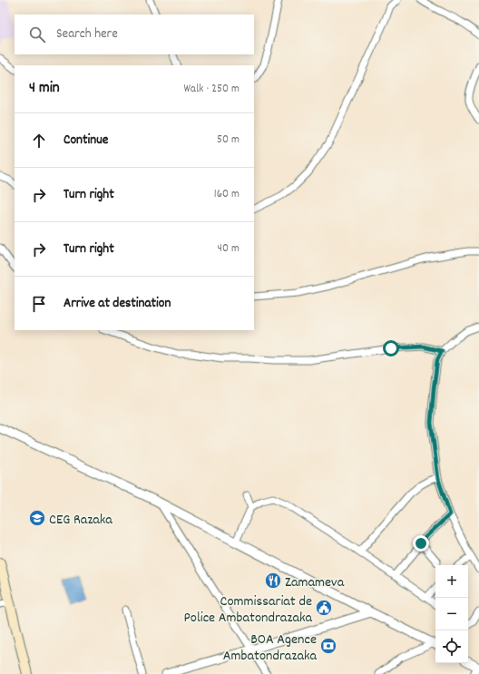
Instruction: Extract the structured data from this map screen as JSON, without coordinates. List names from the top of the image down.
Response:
{
  "places": {
    "school or university": ["CEG Razaka"],
    "restaurant": ["Zamameva"],
    "public building": ["Commissariat de Police Ambatondrazaka"],
    "bank": ["BOA Agence Ambatondrazaka"]
  },
  "page": {
    "search": "Search here",
    "heading": ["4 min", "Walk · 250 m"],
    "list": [
      ["Continue", "50 m"],
      ["Turn right", "160 m"],
      ["Turn right", "40 m"],
      "Arrive at destination"
    ],
    "map_buttons": ["+", "−"]
  }
}
